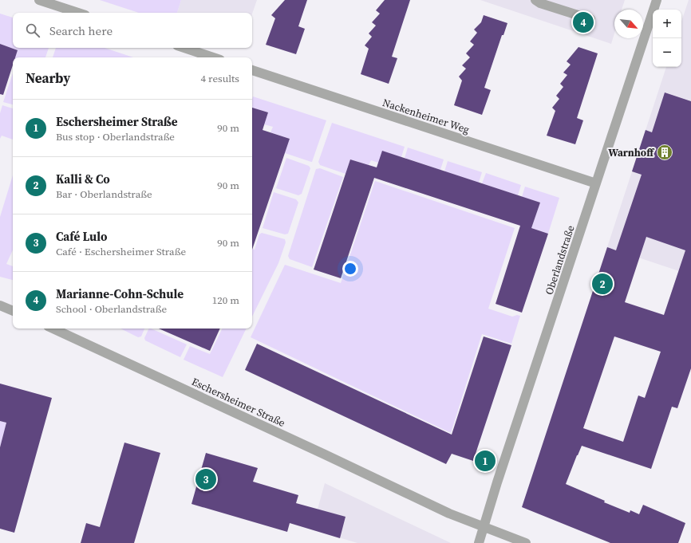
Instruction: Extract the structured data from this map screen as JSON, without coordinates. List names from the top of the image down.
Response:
{
  "streets": {
    "street": ["Nackenheimer Weg", "Oberlandstraße", "Eschersheimer Straße"]
  },
  "crossings": [
    ["Nackenheimer Weg", "Oberlandstraße"],
    ["Oberlandstraße", "Eschersheimer Straße"]
  ],
  "places": {
    "building": ["Warnhoff"]
  },
  "north": "bottom right",
  "page": {
    "map_buttons": ["+", "−"],
    "pins": [
      "4",
      "2",
      "1",
      "3"
    ],
    "search": "Search here",
    "heading": ["Nearby", "4 results"],
    "list": [
      {
        "mark": "1",
        "name": "Eschersheimer Straße",
        "note": "Bus stop · Oberlandstraße",
        "value": "90 m"
      },
      {
        "mark": "2",
        "name": "Kalli & Co",
        "note": "Bar · Oberlandstraße",
        "value": "90 m"
      },
      {
        "mark": "3",
        "name": "Café Lulo",
        "note": "Café · Eschersheimer Straße",
        "value": "90 m"
      },
      {
        "mark": "4",
        "name": "Marianne-Cohn-Schule",
        "note": "School · Oberlandstraße",
        "value": "120 m"
      }
    ]
  }
}
